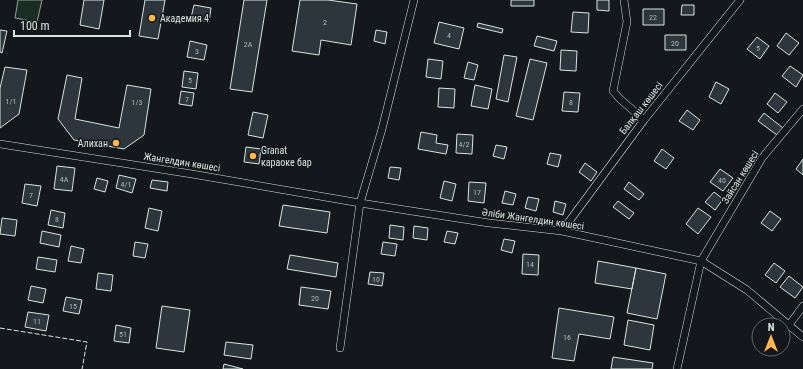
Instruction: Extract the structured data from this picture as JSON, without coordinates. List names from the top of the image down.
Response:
{
  "streets": {
    "street": [
      "Балқаш көшесі",
      "Жангелдин көшесі",
      "Зайсан көшесі",
      "Әліби Жангелдин көшесі"
    ]
  },
  "crossings": [
    ["Балқаш көшесі", "Әліби Жангелдин көшесі"],
    ["Жангелдин көшесі", "Әліби Жангелдин көшесі"],
    ["Зайсан көшесі", "Әліби Жангелдин көшесі"]
  ],
  "places": ["Академия 4", "Алихан", "Granat караоке бар"],
  "house_numbers": [
    "22",
    "2",
    "4",
    "20",
    "2А",
    "5",
    "3",
    "5",
    "7",
    "1/1",
    "1/3",
    "8",
    "4/2",
    "4А",
    "40",
    "4/1",
    "17",
    "7",
    "8",
    "14",
    "10",
    "20",
    "15",
    "11",
    "51",
    "16"
  ],
  "scale_bar": "100 m",
  "north": "top"
}
